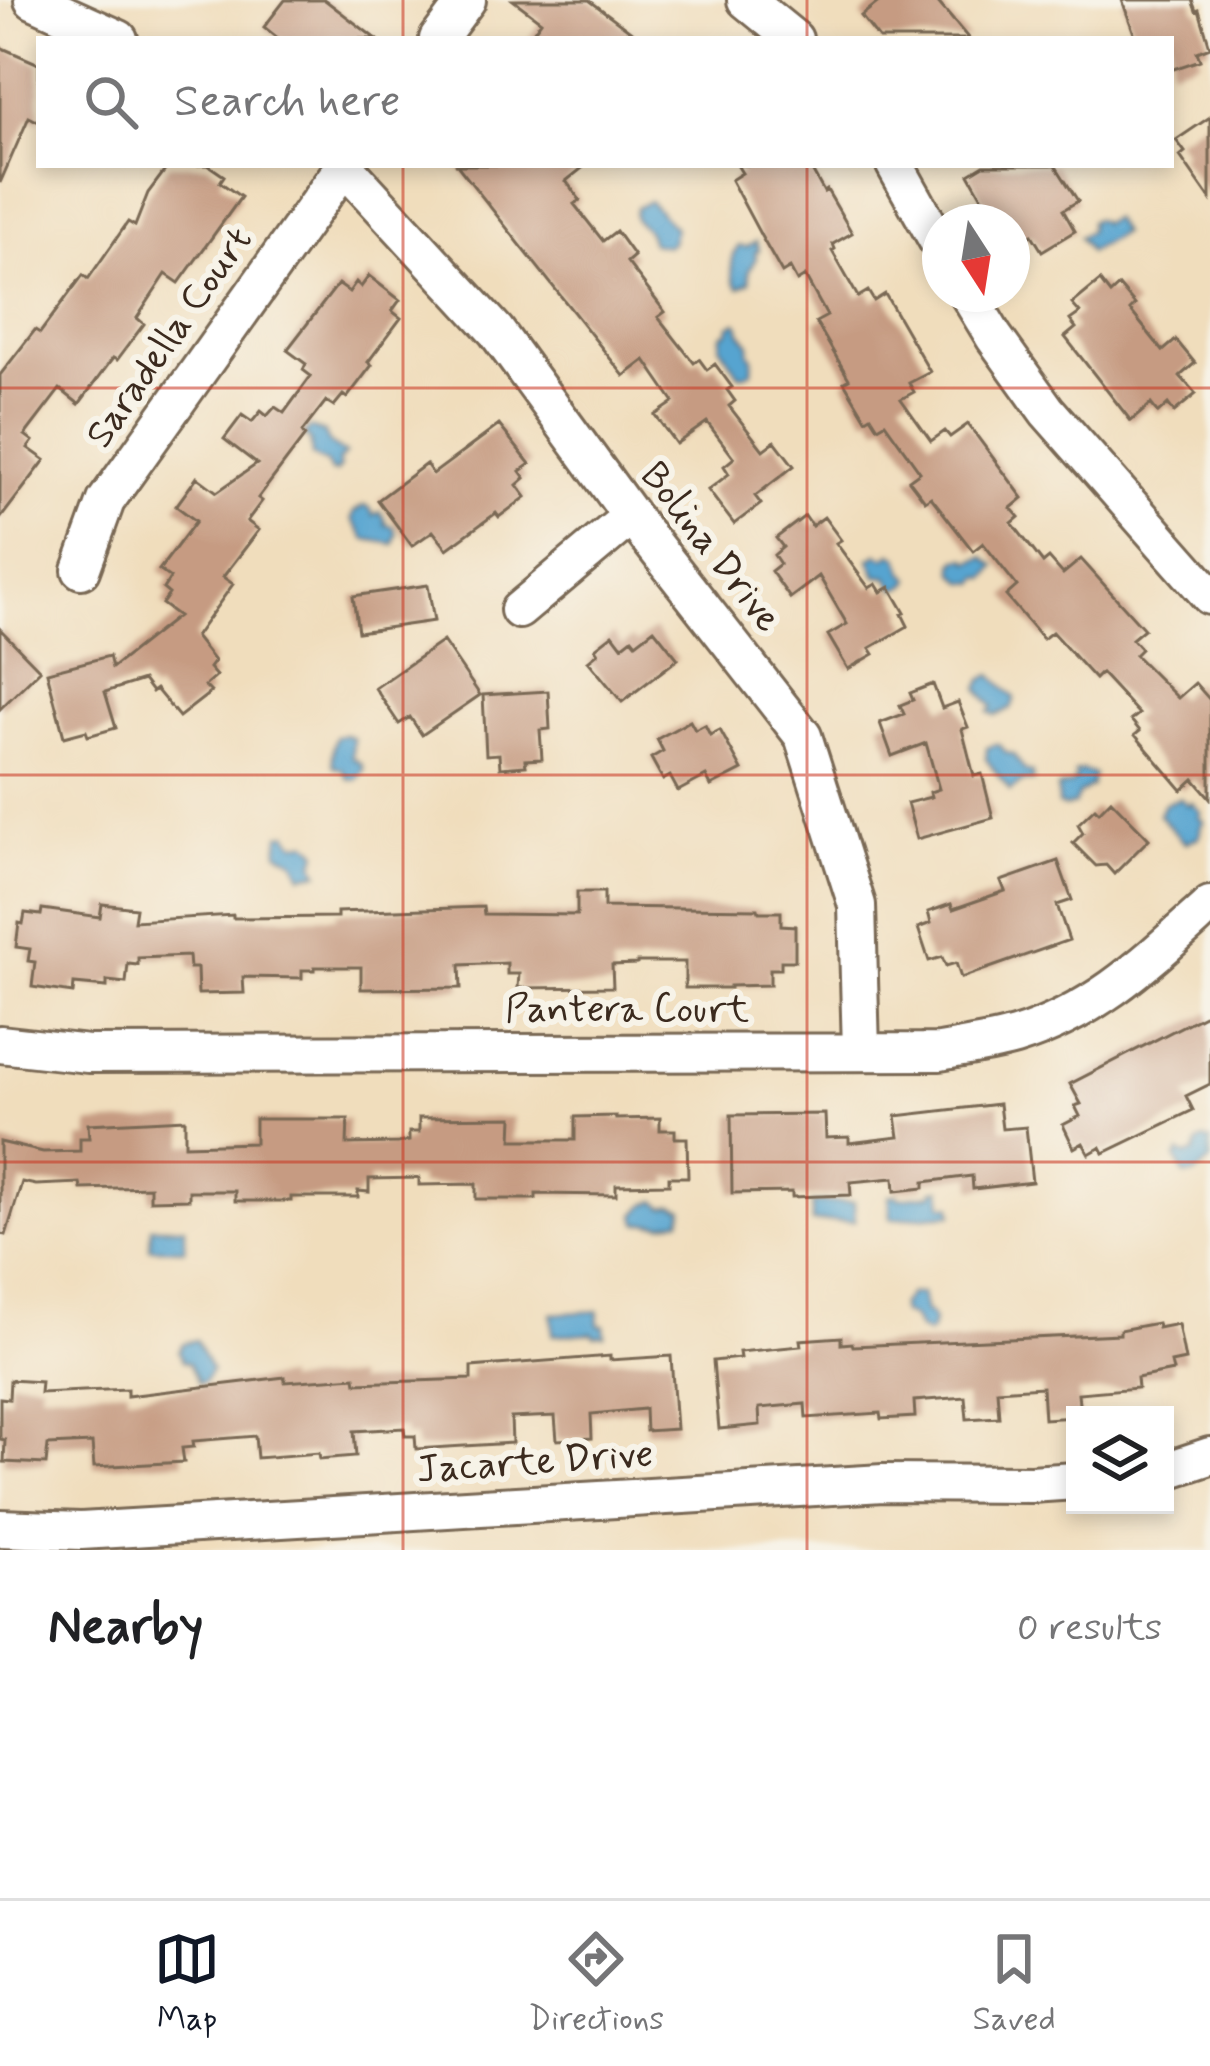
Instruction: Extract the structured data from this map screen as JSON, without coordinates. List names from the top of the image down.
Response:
{
  "streets": {
    "street": [
      "Saradella Court",
      "Bolina Drive",
      "Pantera Court",
      "Jacarte Drive"
    ]
  },
  "crossings": [
    ["Bolina Drive", "Pantera Court"]
  ],
  "north": "bottom",
  "page": {
    "search": "Search here",
    "heading": ["Nearby", "0 results"],
    "nav": ["Map", "Directions", "Saved"]
  }
}
